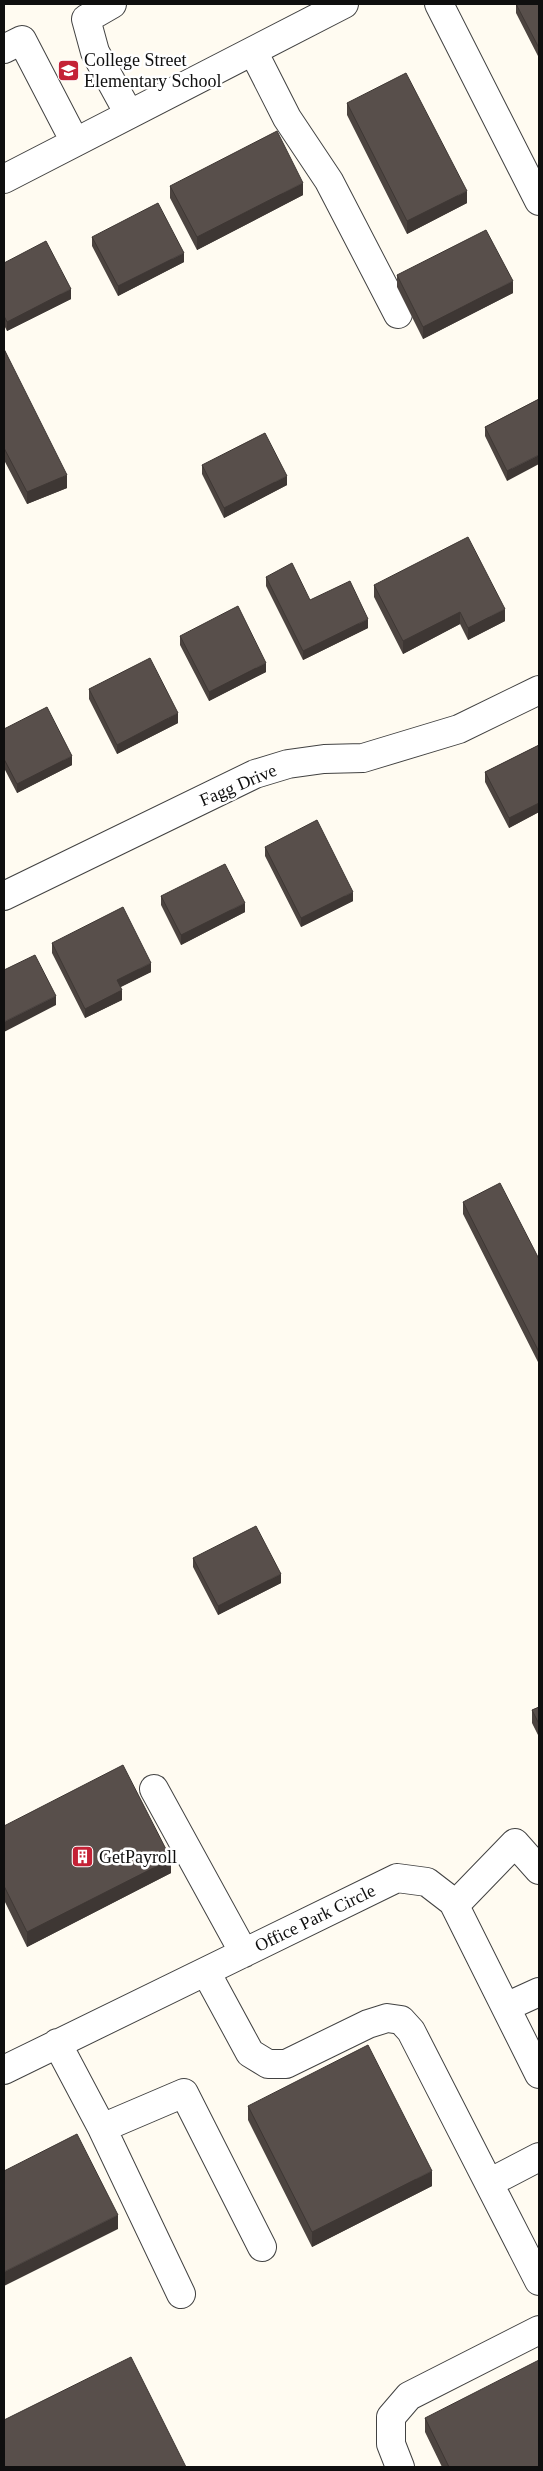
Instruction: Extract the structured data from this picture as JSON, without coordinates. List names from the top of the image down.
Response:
{
  "streets": {
    "street": ["Fagg Drive", "Office Park Circle"]
  },
  "places": {
    "school or university": ["College Street Elementary School"],
    "building": ["GetPayroll"]
  }
}
